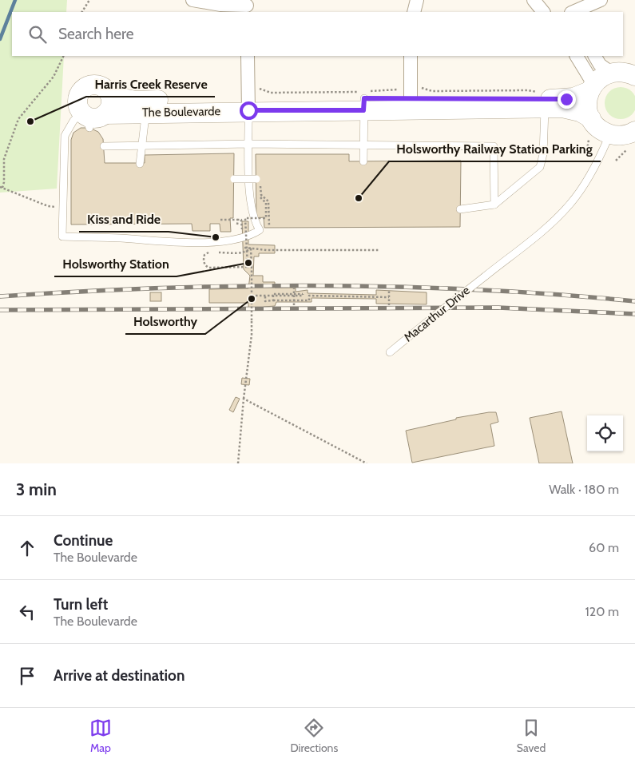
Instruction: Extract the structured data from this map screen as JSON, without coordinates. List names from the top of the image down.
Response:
{
  "streets": {
    "street": ["The Boulevarde"],
    "lane": ["Macarthur Drive"]
  },
  "crossings": [
    ["The Boulevarde", "Macarthur Drive"]
  ],
  "places": [
    "Harris Creek Reserve",
    "Holsworthy Railway Station Parking",
    "Kiss and Ride",
    "Holsworthy Station",
    "Holsworthy"
  ],
  "page": {
    "search": "Search here",
    "heading": ["3 min", "Walk · 180 m"],
    "list": [
      ["Continue", "The Boulevarde", "60 m"],
      ["Turn left", "The Boulevarde", "120 m"],
      "Arrive at destination"
    ],
    "nav": ["Map", "Directions", "Saved"]
  }
}
